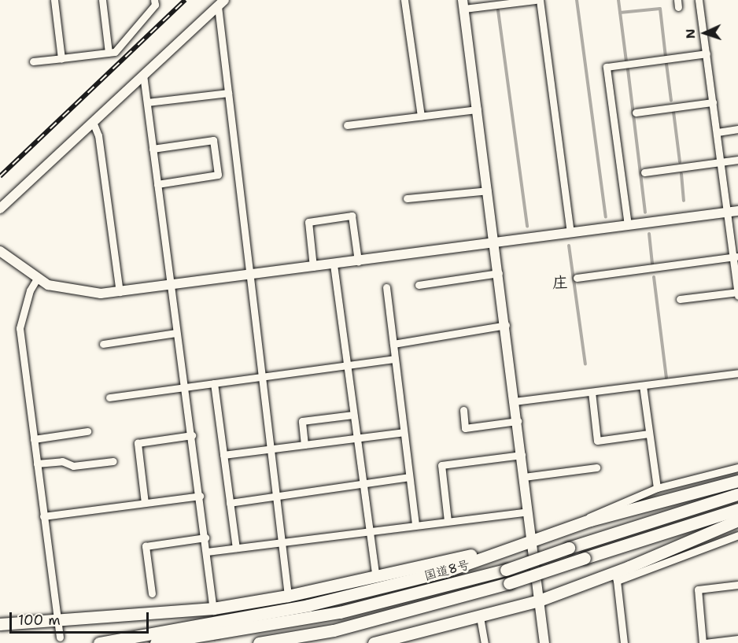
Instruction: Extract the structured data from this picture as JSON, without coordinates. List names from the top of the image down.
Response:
{
  "streets": {
    "highway": ["国道8号"]
  },
  "districts": ["庄"],
  "scale_bar": "100 m",
  "north": "left"
}
